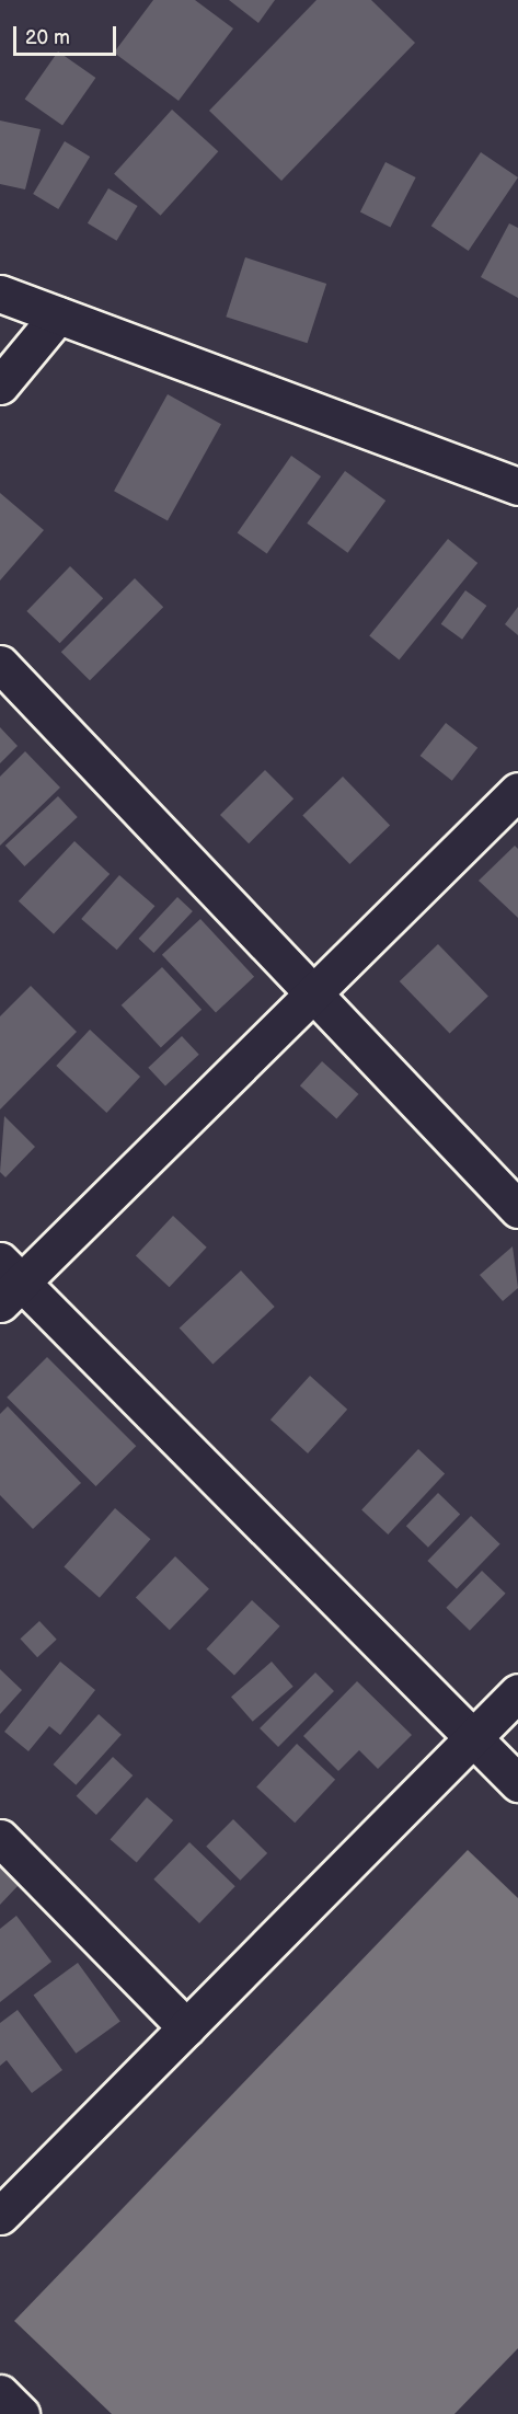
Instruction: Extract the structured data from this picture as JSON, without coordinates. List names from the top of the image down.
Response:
{
  "scale_bar": "20 m"
}
